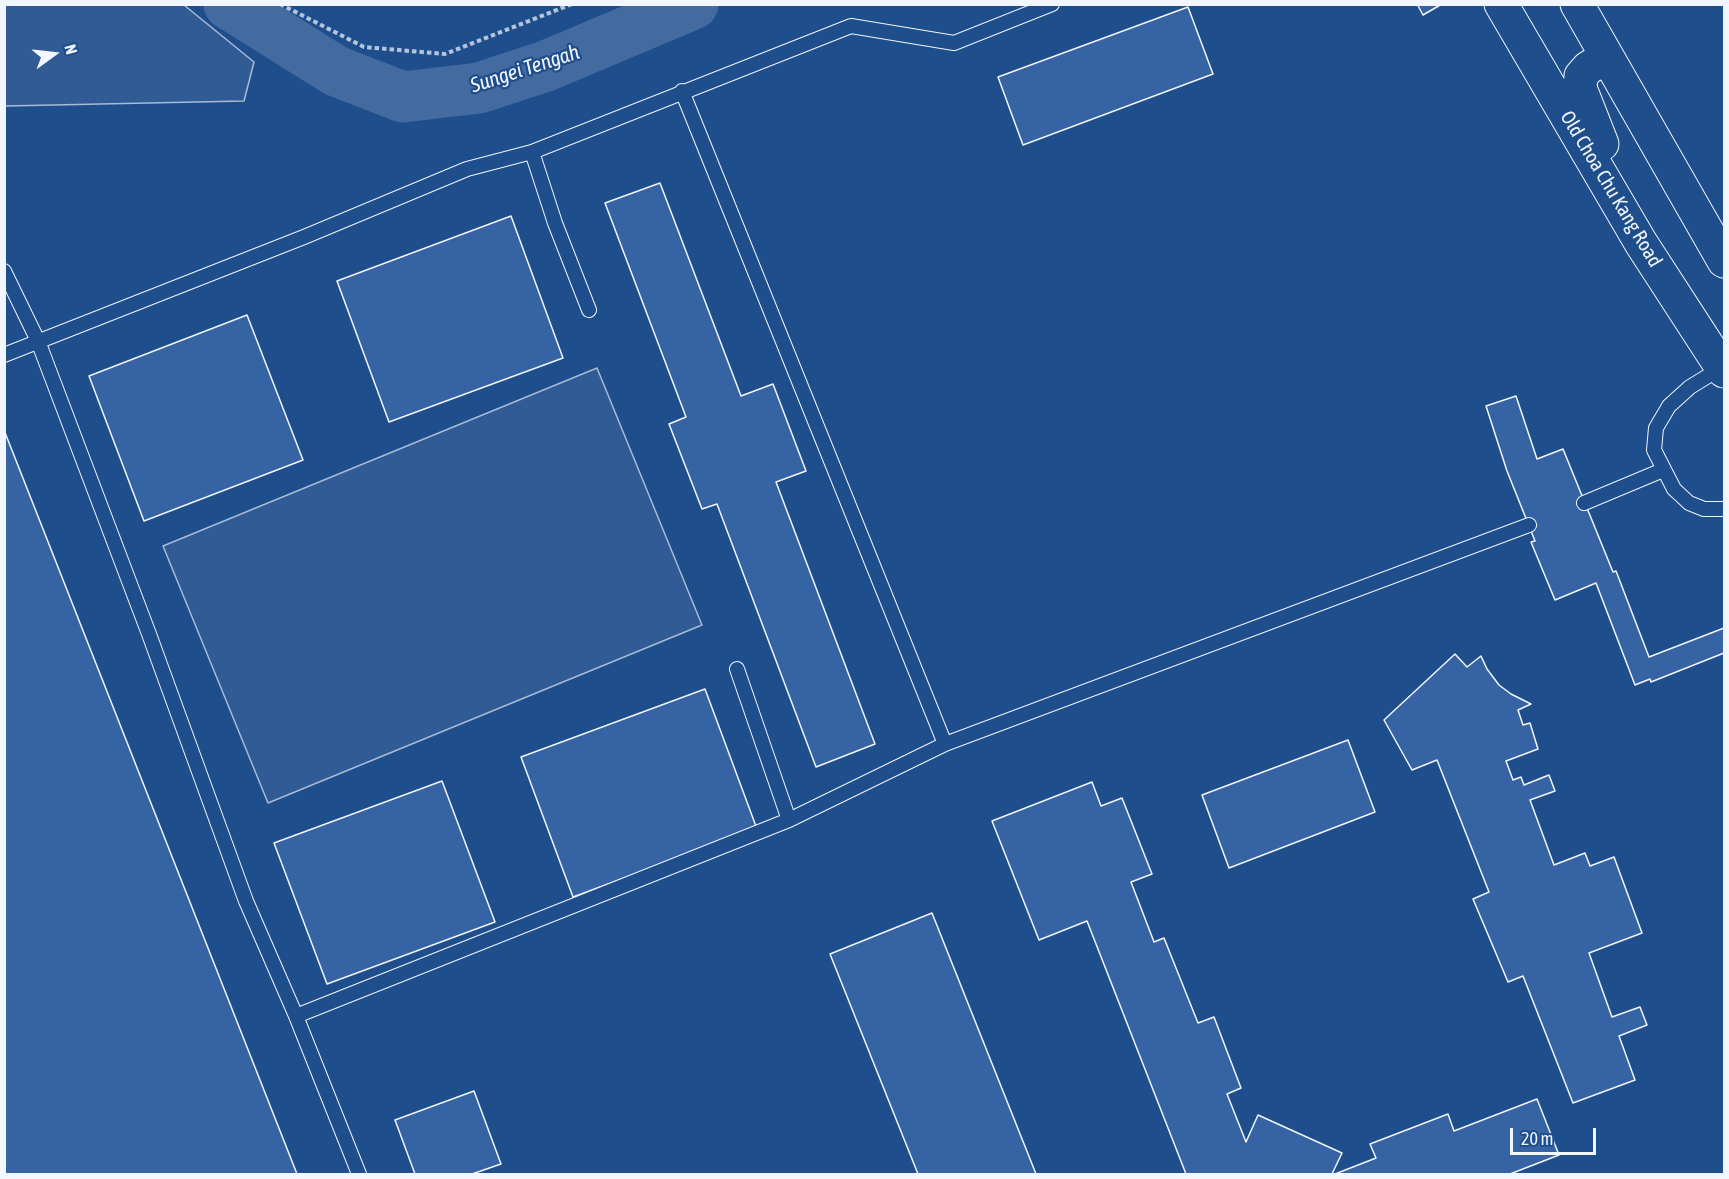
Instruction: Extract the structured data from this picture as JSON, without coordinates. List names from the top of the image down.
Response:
{
  "streets": {
    "main road": ["Old Choa Chu Kang Road"]
  },
  "water": ["Sungei Tengah"],
  "scale_bar": "20 m",
  "north": "right"
}
